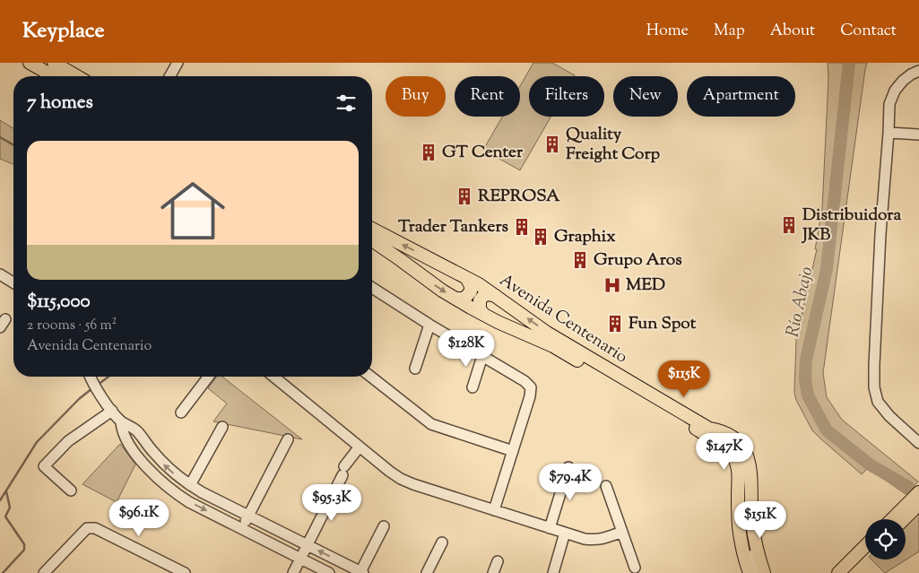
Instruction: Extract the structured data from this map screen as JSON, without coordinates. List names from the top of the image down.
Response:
{
  "streets": {
    "main road": ["Avenida Centenario"]
  },
  "water": ["Río Abajo"],
  "places": {
    "building": [
      "Quality Freight Corp",
      "GT Center",
      "REPROSA",
      "Distribuidora JKB",
      "Trader Tankers",
      "Graphix",
      "Grupo Aros",
      "Fun Spot"
    ],
    "hospital": ["MED"]
  },
  "page": {
    "header": "Keyplace",
    "nav": [
      "Home",
      "Map",
      "About",
      "Contact"
    ],
    "chip": [
      "Buy",
      "Rent",
      "Filters",
      "New",
      "Apartment"
    ],
    "heading": "7 homes",
    "list": [
      {
        "name": "$115,000",
        "note": "2 rooms · 56 m² · Avenida Centenario"
      }
    ],
    "price": [
      "$128K",
      "$115K",
      "$147K",
      "$79.4K",
      "$95.3K",
      "$96.1K",
      "$151K"
    ]
  }
}
